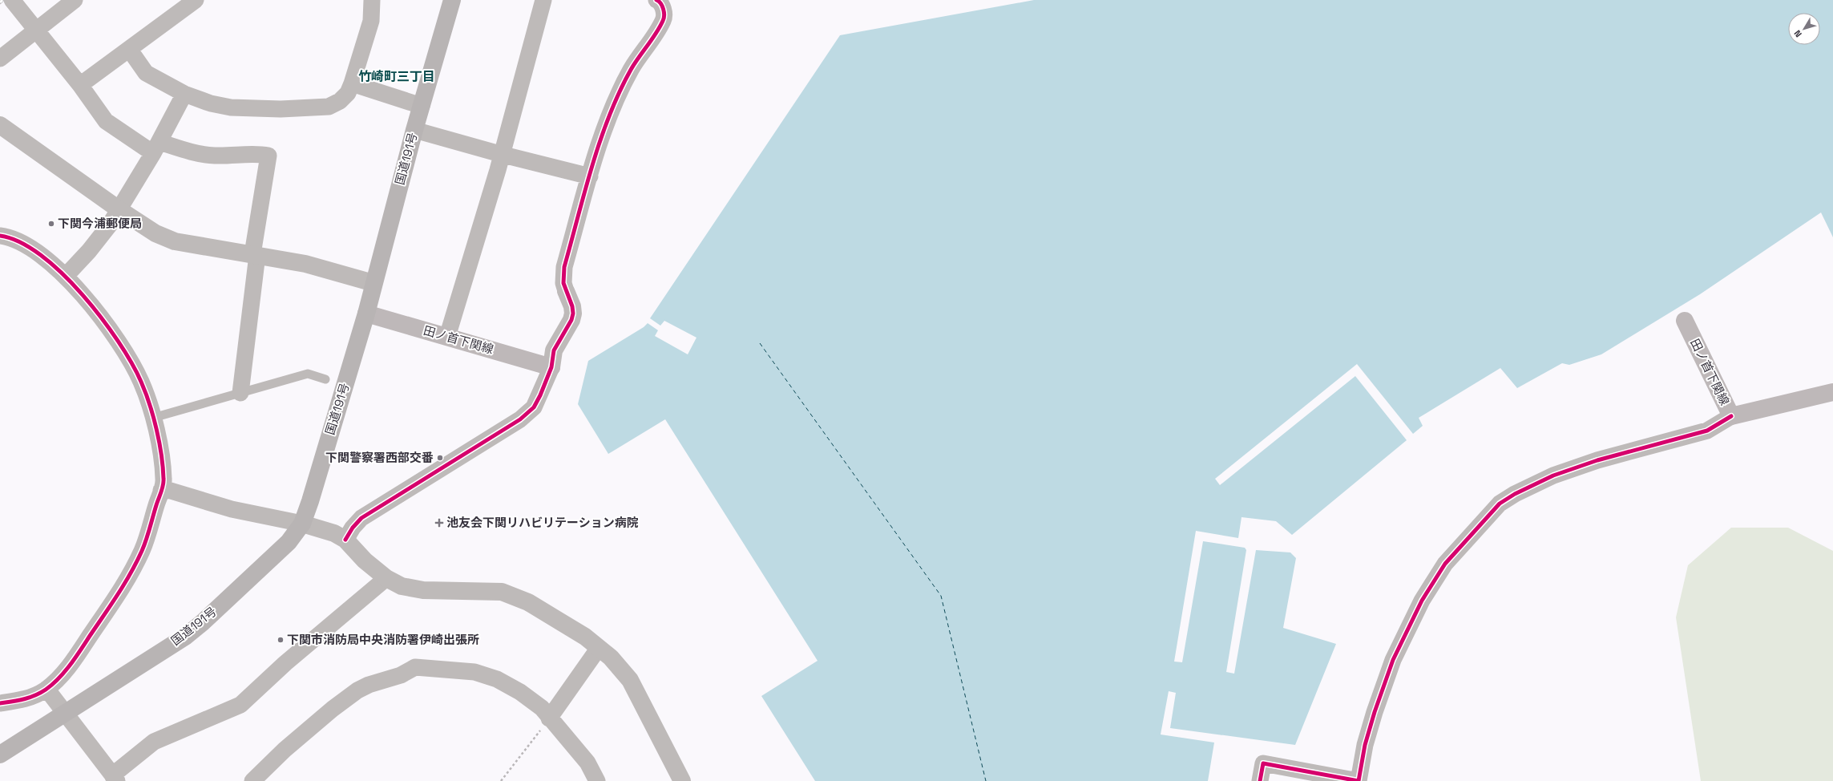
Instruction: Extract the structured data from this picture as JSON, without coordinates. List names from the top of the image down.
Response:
{
  "streets": {
    "highway": ["国道191号"],
    "main road": ["田ノ首下関線"]
  },
  "crossings": [
    ["国道191号", "田ノ首下関線"]
  ],
  "districts": ["竹崎町三丁目"],
  "places": {
    "other": ["下関今浦郵便局", "下関警察署西部交番", "下関市消防局中央消防署伊崎出張所"],
    "health": ["池友会下関リハビリテーション病院"]
  },
  "north": "bottom left"
}
